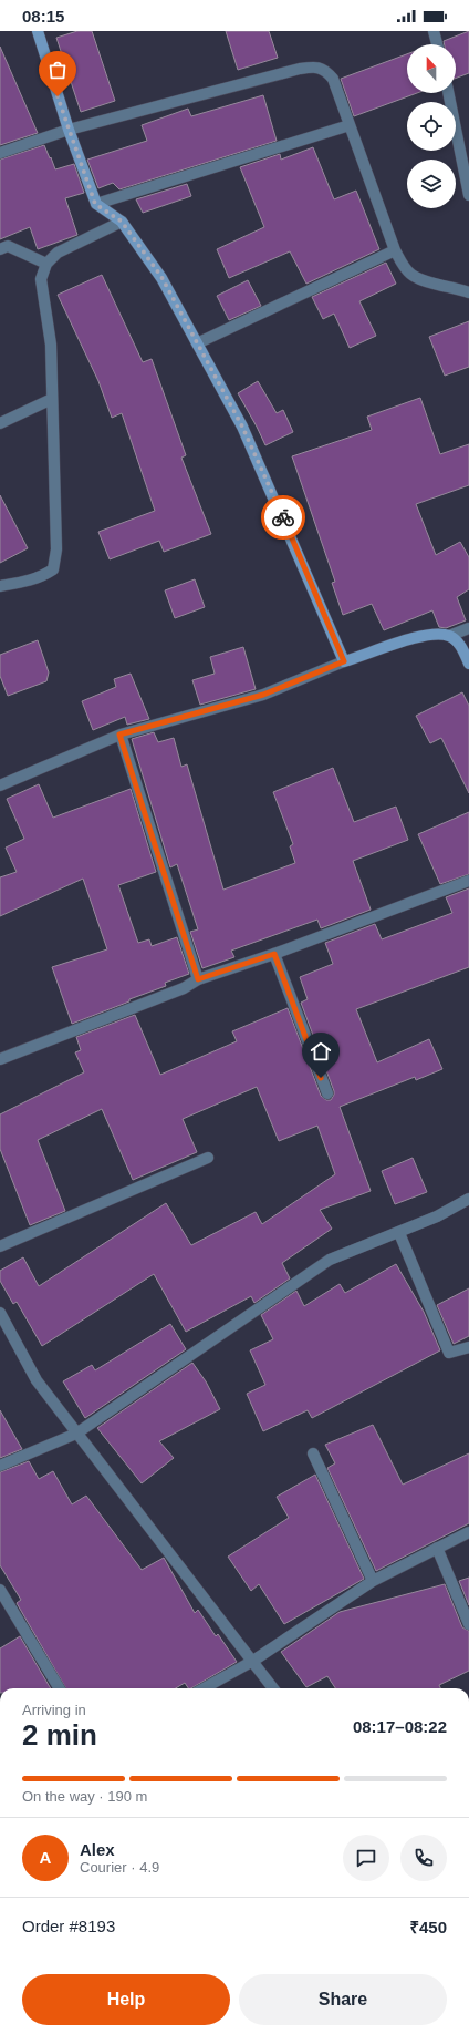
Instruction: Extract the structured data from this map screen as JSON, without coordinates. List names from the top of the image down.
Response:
{
  "north": "top",
  "page": {
    "status": "08:15",
    "heading": ["2 min", "Arriving in", "08:17–08:22"],
    "panel": [
      "Alex",
      "Courier · 4.9",
      "Order #8193",
      "₹450"
    ],
    "bar": "On the way · 190 m",
    "round": "A",
    "buttons": ["Help", "Share"]
  }
}
